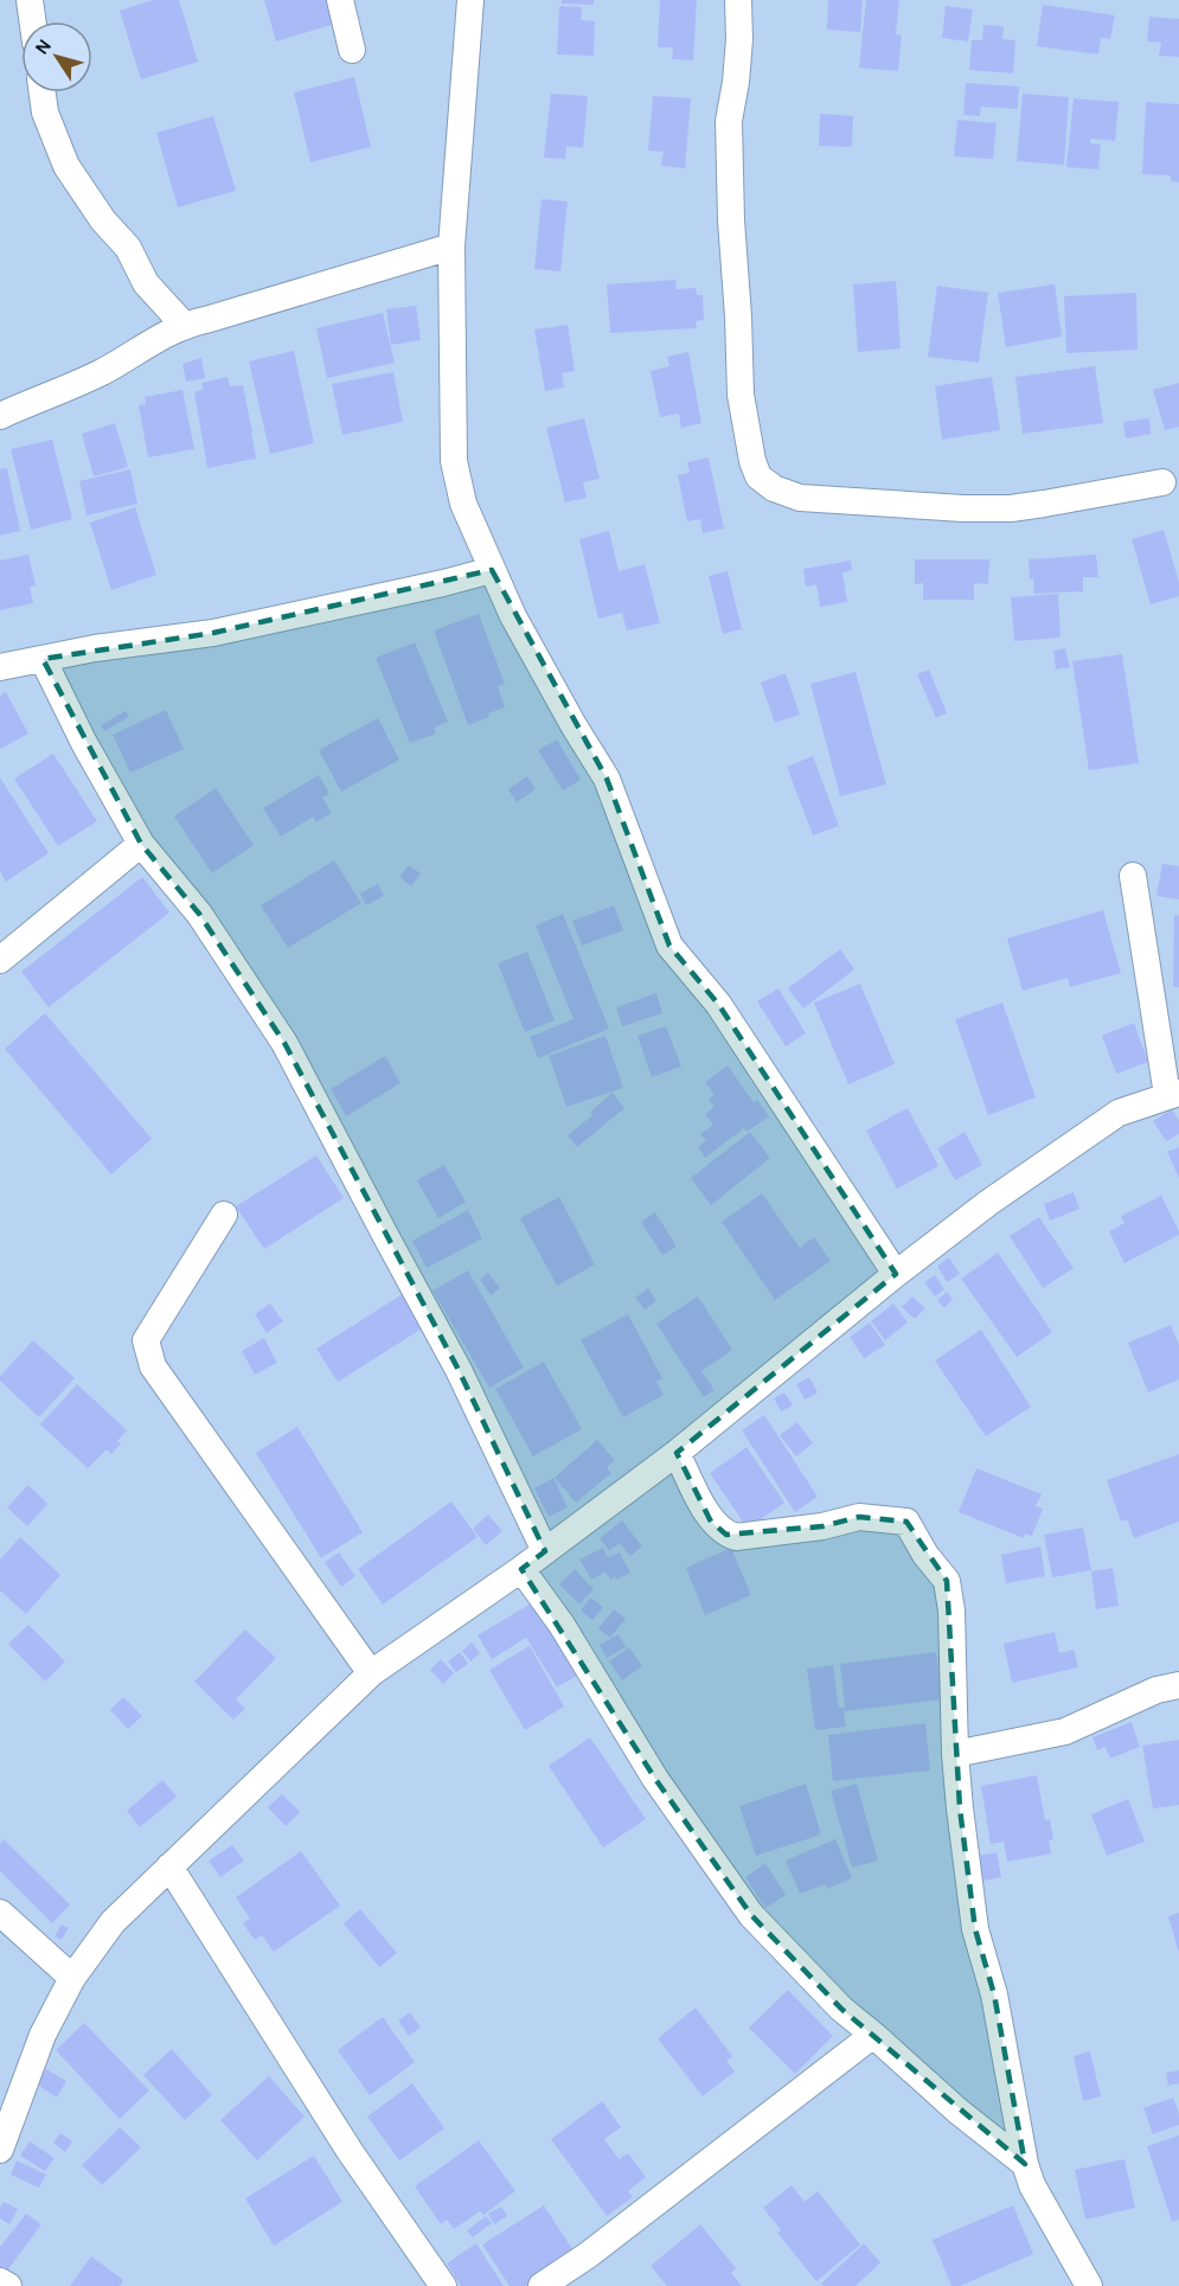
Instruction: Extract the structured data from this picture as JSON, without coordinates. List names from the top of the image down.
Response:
{
  "north": "top left"
}
